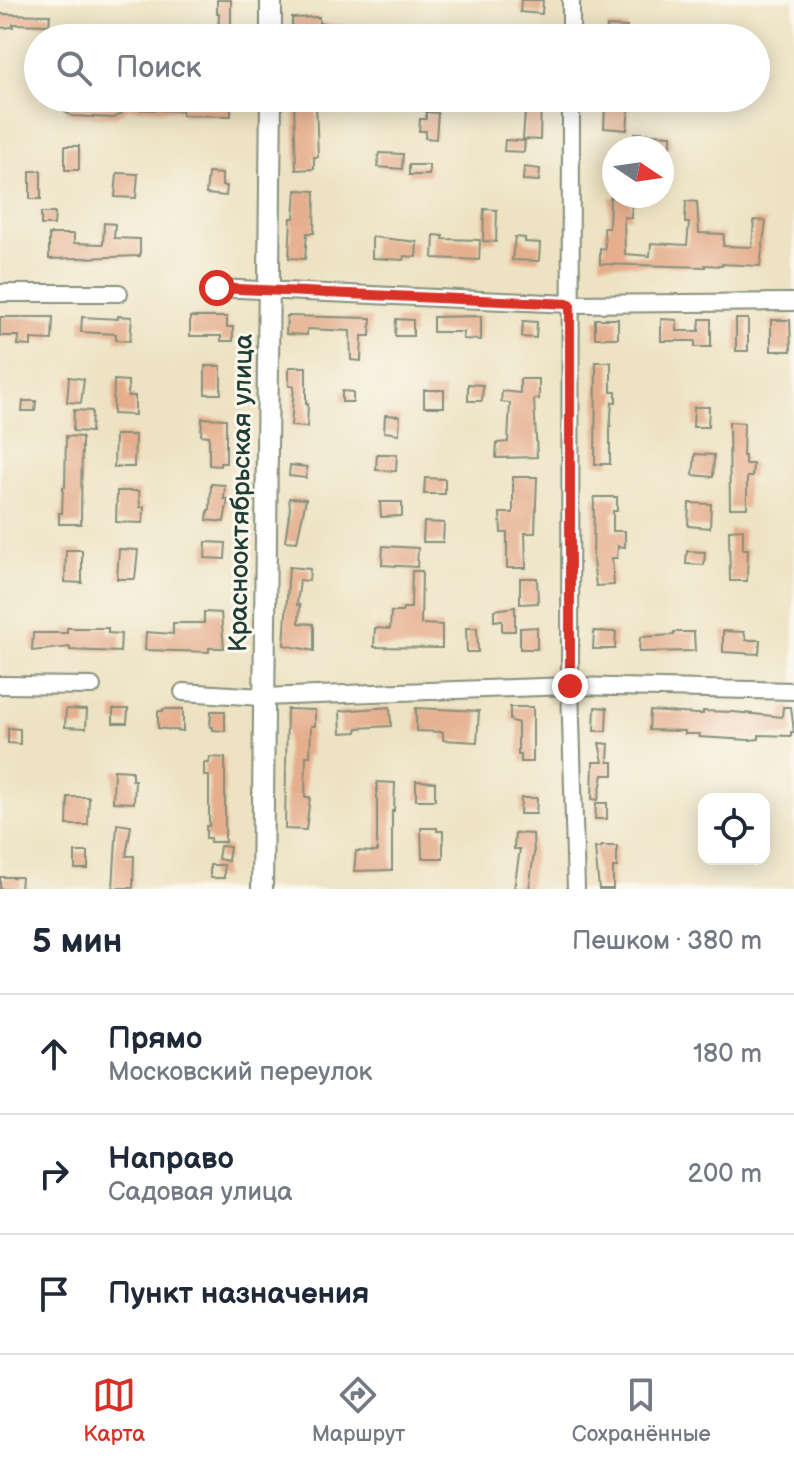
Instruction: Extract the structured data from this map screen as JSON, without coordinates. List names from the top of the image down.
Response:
{
  "streets": {
    "main road": ["Краснооктябрьская улица"]
  },
  "north": "right",
  "page": {
    "search": "Поиск",
    "heading": ["5 мин", "Пешком · 380 m"],
    "list": [
      ["Прямо", "Московский переулок", "180 m"],
      ["Направо", "Садовая улица", "200 m"],
      "Пункт назначения"
    ],
    "nav": ["Карта", "Маршрут", "Сохранённые"]
  }
}
